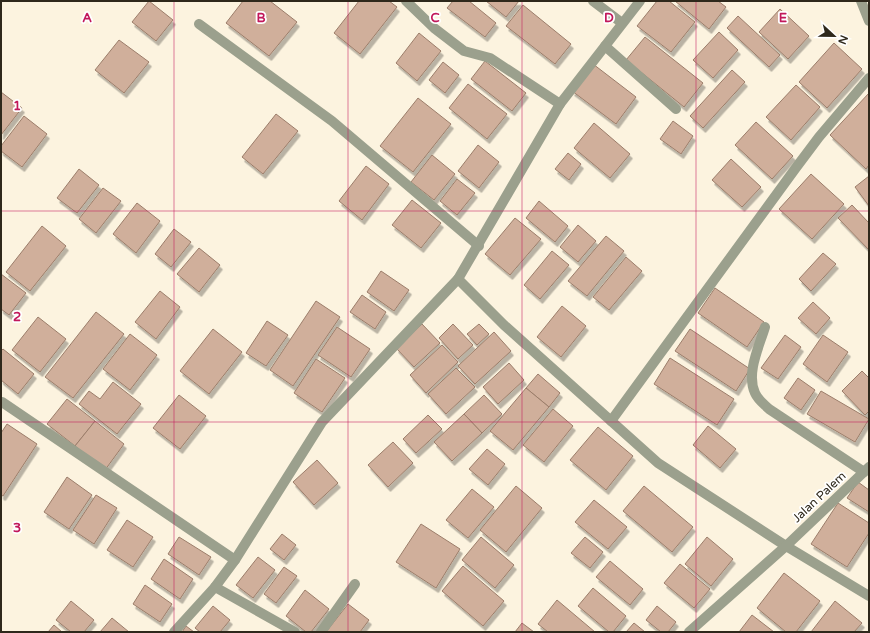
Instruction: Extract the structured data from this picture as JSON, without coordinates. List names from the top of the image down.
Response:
{
  "streets": {
    "street": ["Jalan Palem"]
  },
  "north": "right",
  "grid": {
    "columns": [
      "A",
      "B",
      "C",
      "D",
      "E"
    ],
    "rows": ["1", "2", "3"]
  }
}
